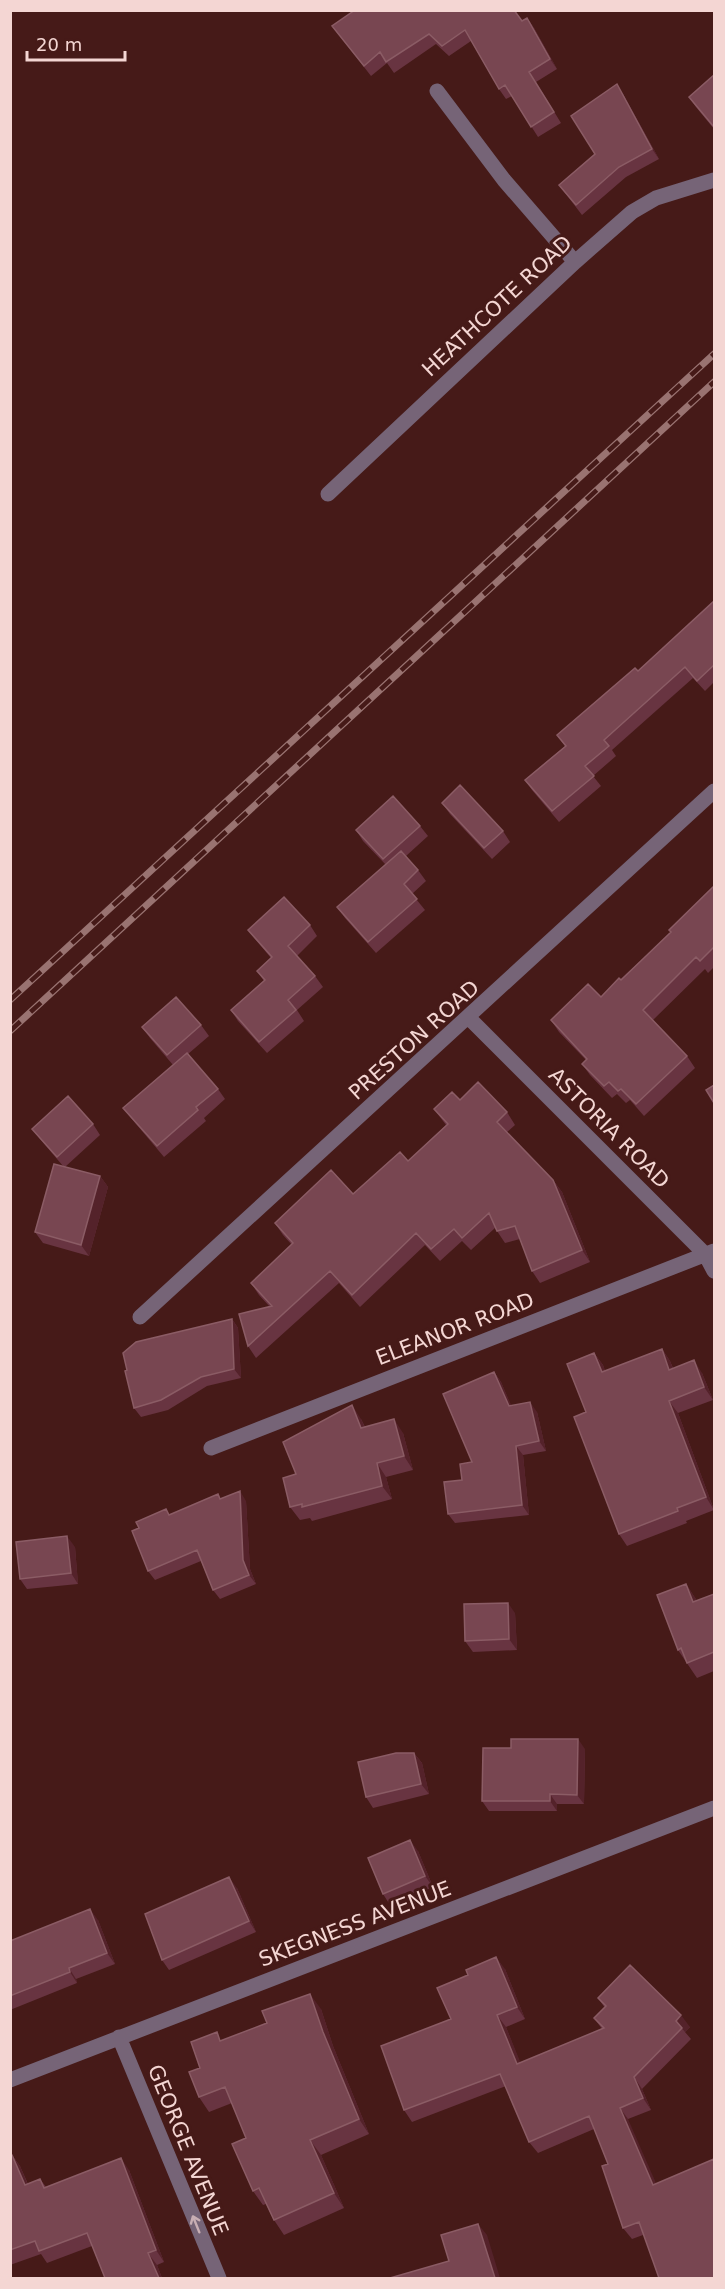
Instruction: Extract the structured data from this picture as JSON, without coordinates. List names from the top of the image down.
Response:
{
  "streets": {
    "street": [
      "HEATHCOTE ROAD",
      "PRESTON ROAD",
      "ASTORIA ROAD",
      "ELEANOR ROAD",
      "SKEGNESS AVENUE",
      "GEORGE AVENUE"
    ]
  },
  "crossings": [
    ["PRESTON ROAD", "ASTORIA ROAD"],
    ["ASTORIA ROAD", "ELEANOR ROAD"],
    ["SKEGNESS AVENUE", "GEORGE AVENUE"]
  ],
  "one_way": ["GEORGE AVENUE"],
  "scale_bar": "20 m"
}
